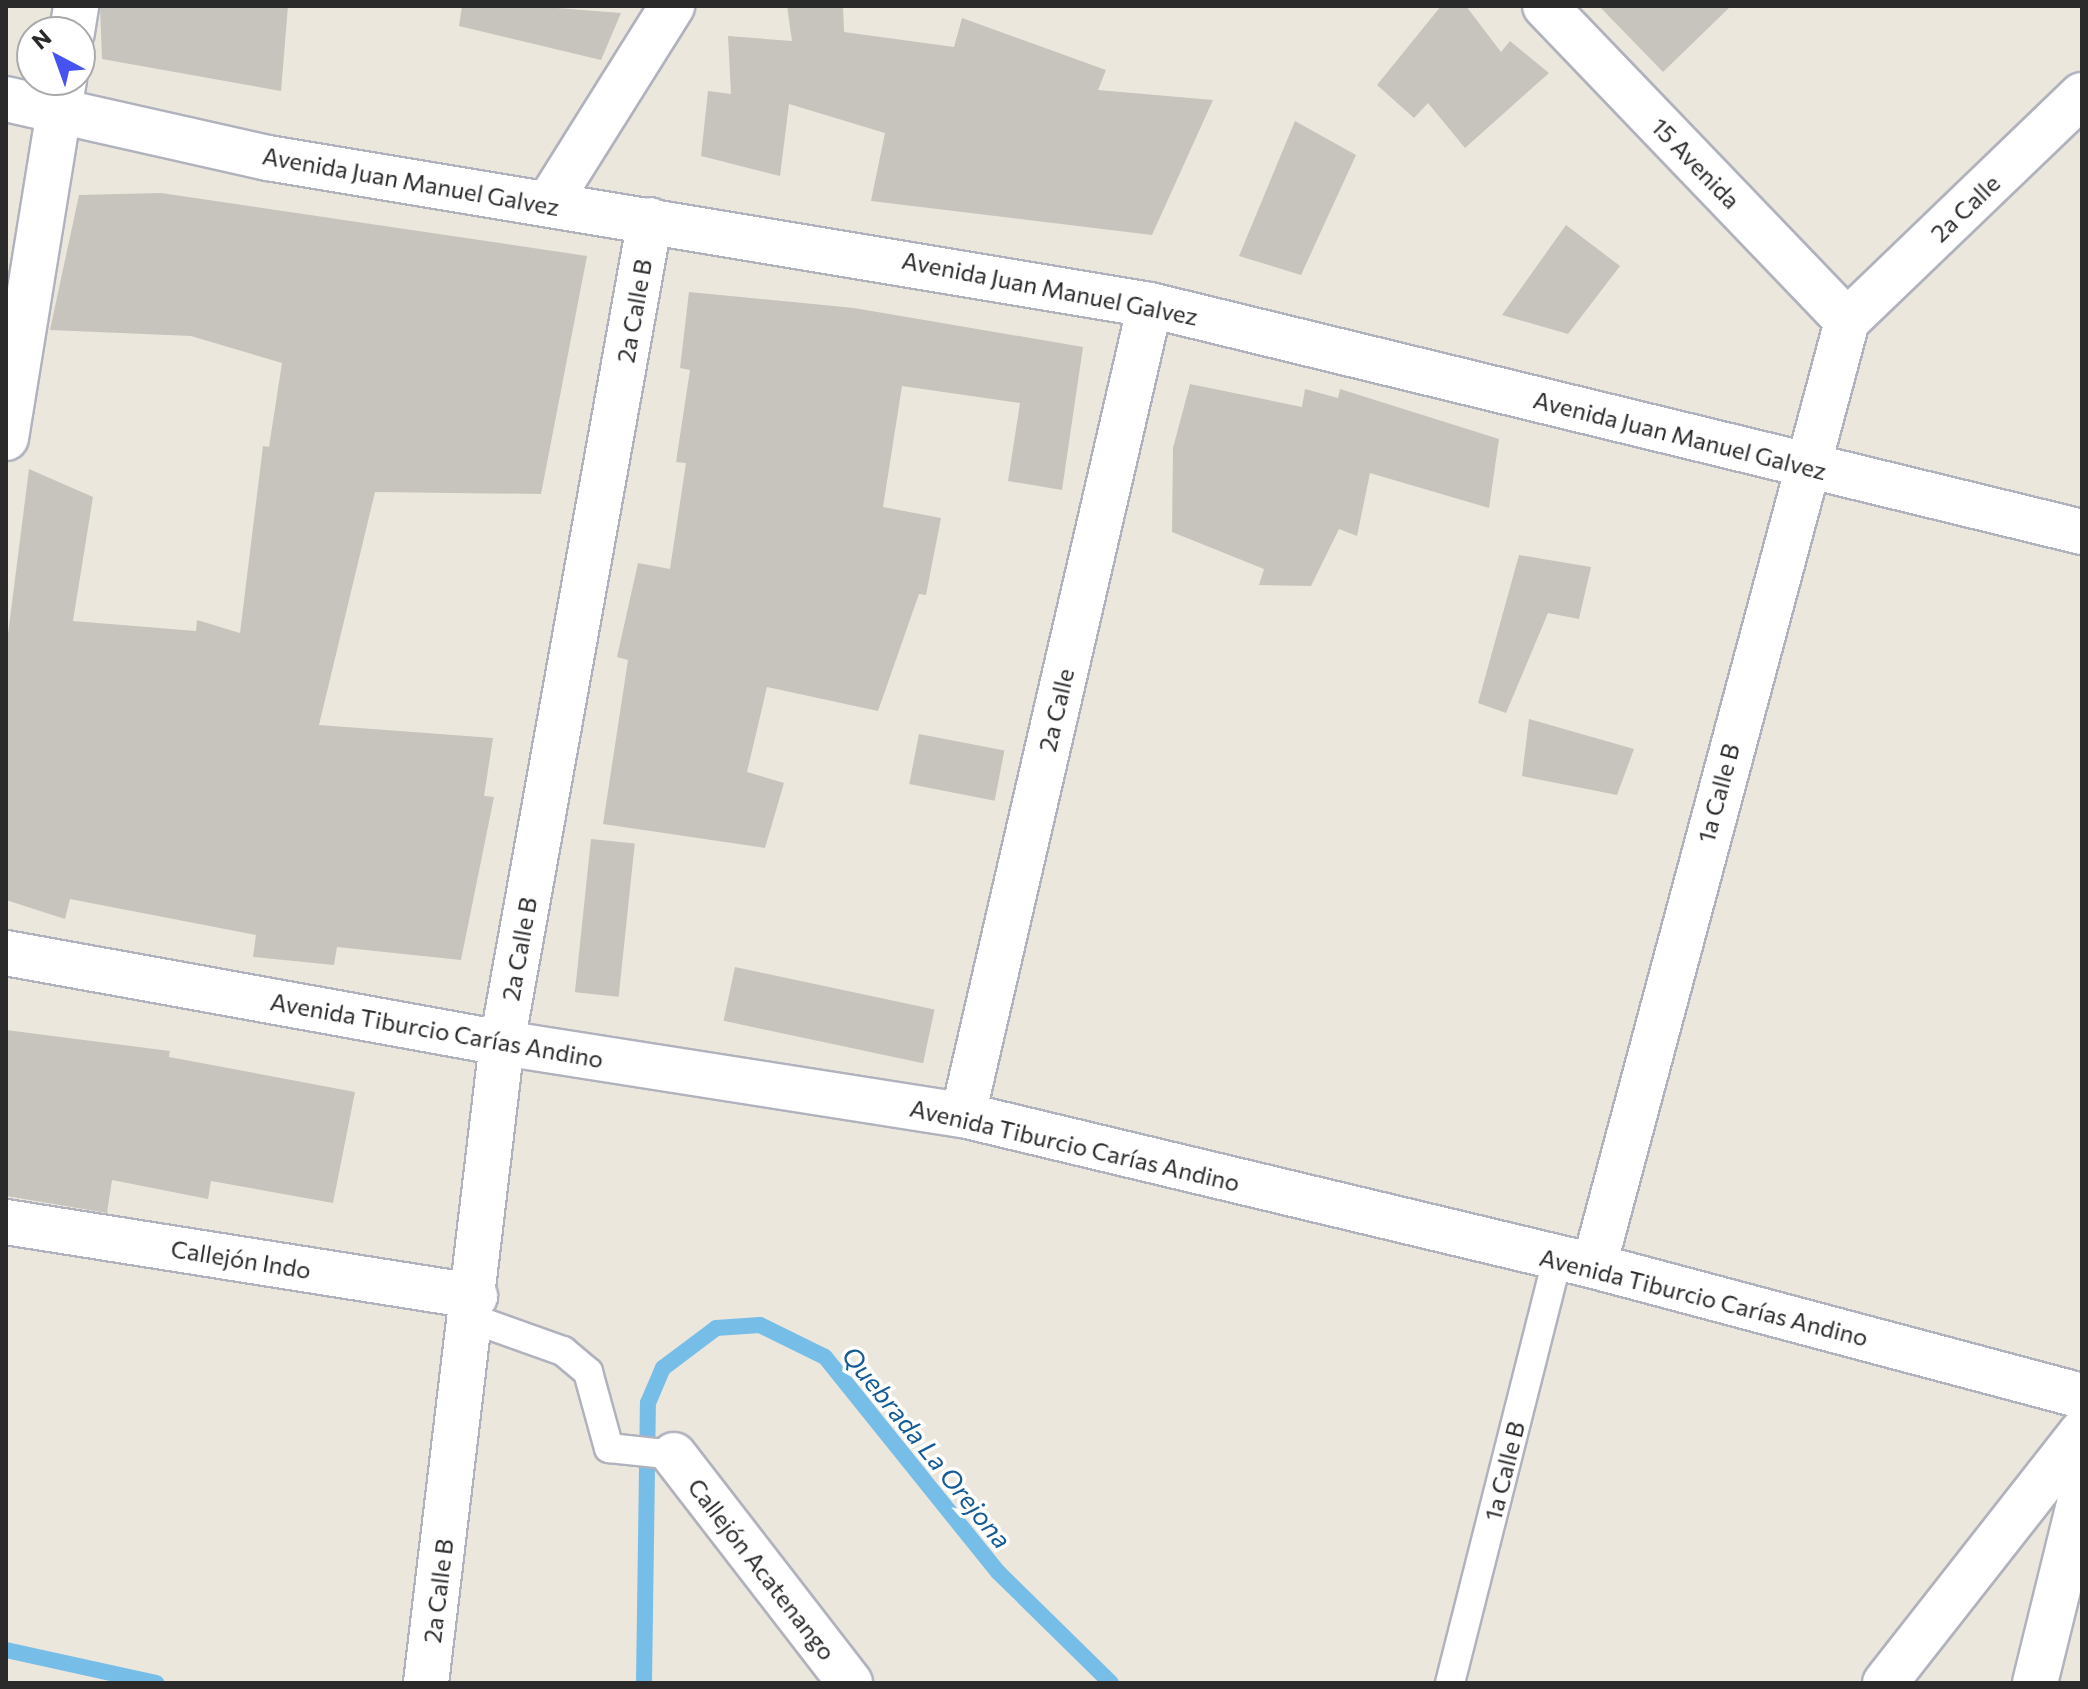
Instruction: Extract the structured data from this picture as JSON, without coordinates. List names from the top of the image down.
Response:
{
  "streets": {
    "street": [
      "15 Avenida",
      "Avenida Juan Manuel Galvez",
      "2a Calle",
      "2a Calle B",
      "1a Calle B",
      "Avenida Tiburcio Carías Andino",
      "Callejón Indo",
      "Callejón Acatenango"
    ]
  },
  "crossings": [
    ["15 Avenida", "2a Calle"],
    ["15 Avenida", "1a Calle B"],
    ["Avenida Juan Manuel Galvez", "2a Calle"],
    ["Avenida Juan Manuel Galvez", "2a Calle B"],
    ["Avenida Juan Manuel Galvez", "1a Calle B"],
    ["2a Calle", "1a Calle B"],
    ["2a Calle", "Avenida Tiburcio Carías Andino"],
    ["2a Calle B", "Avenida Tiburcio Carías Andino"],
    ["2a Calle B", "Callejón Indo"],
    ["1a Calle B", "Avenida Tiburcio Carías Andino"]
  ],
  "water": ["Quebrada La Orejona"],
  "north": "top left"
}
